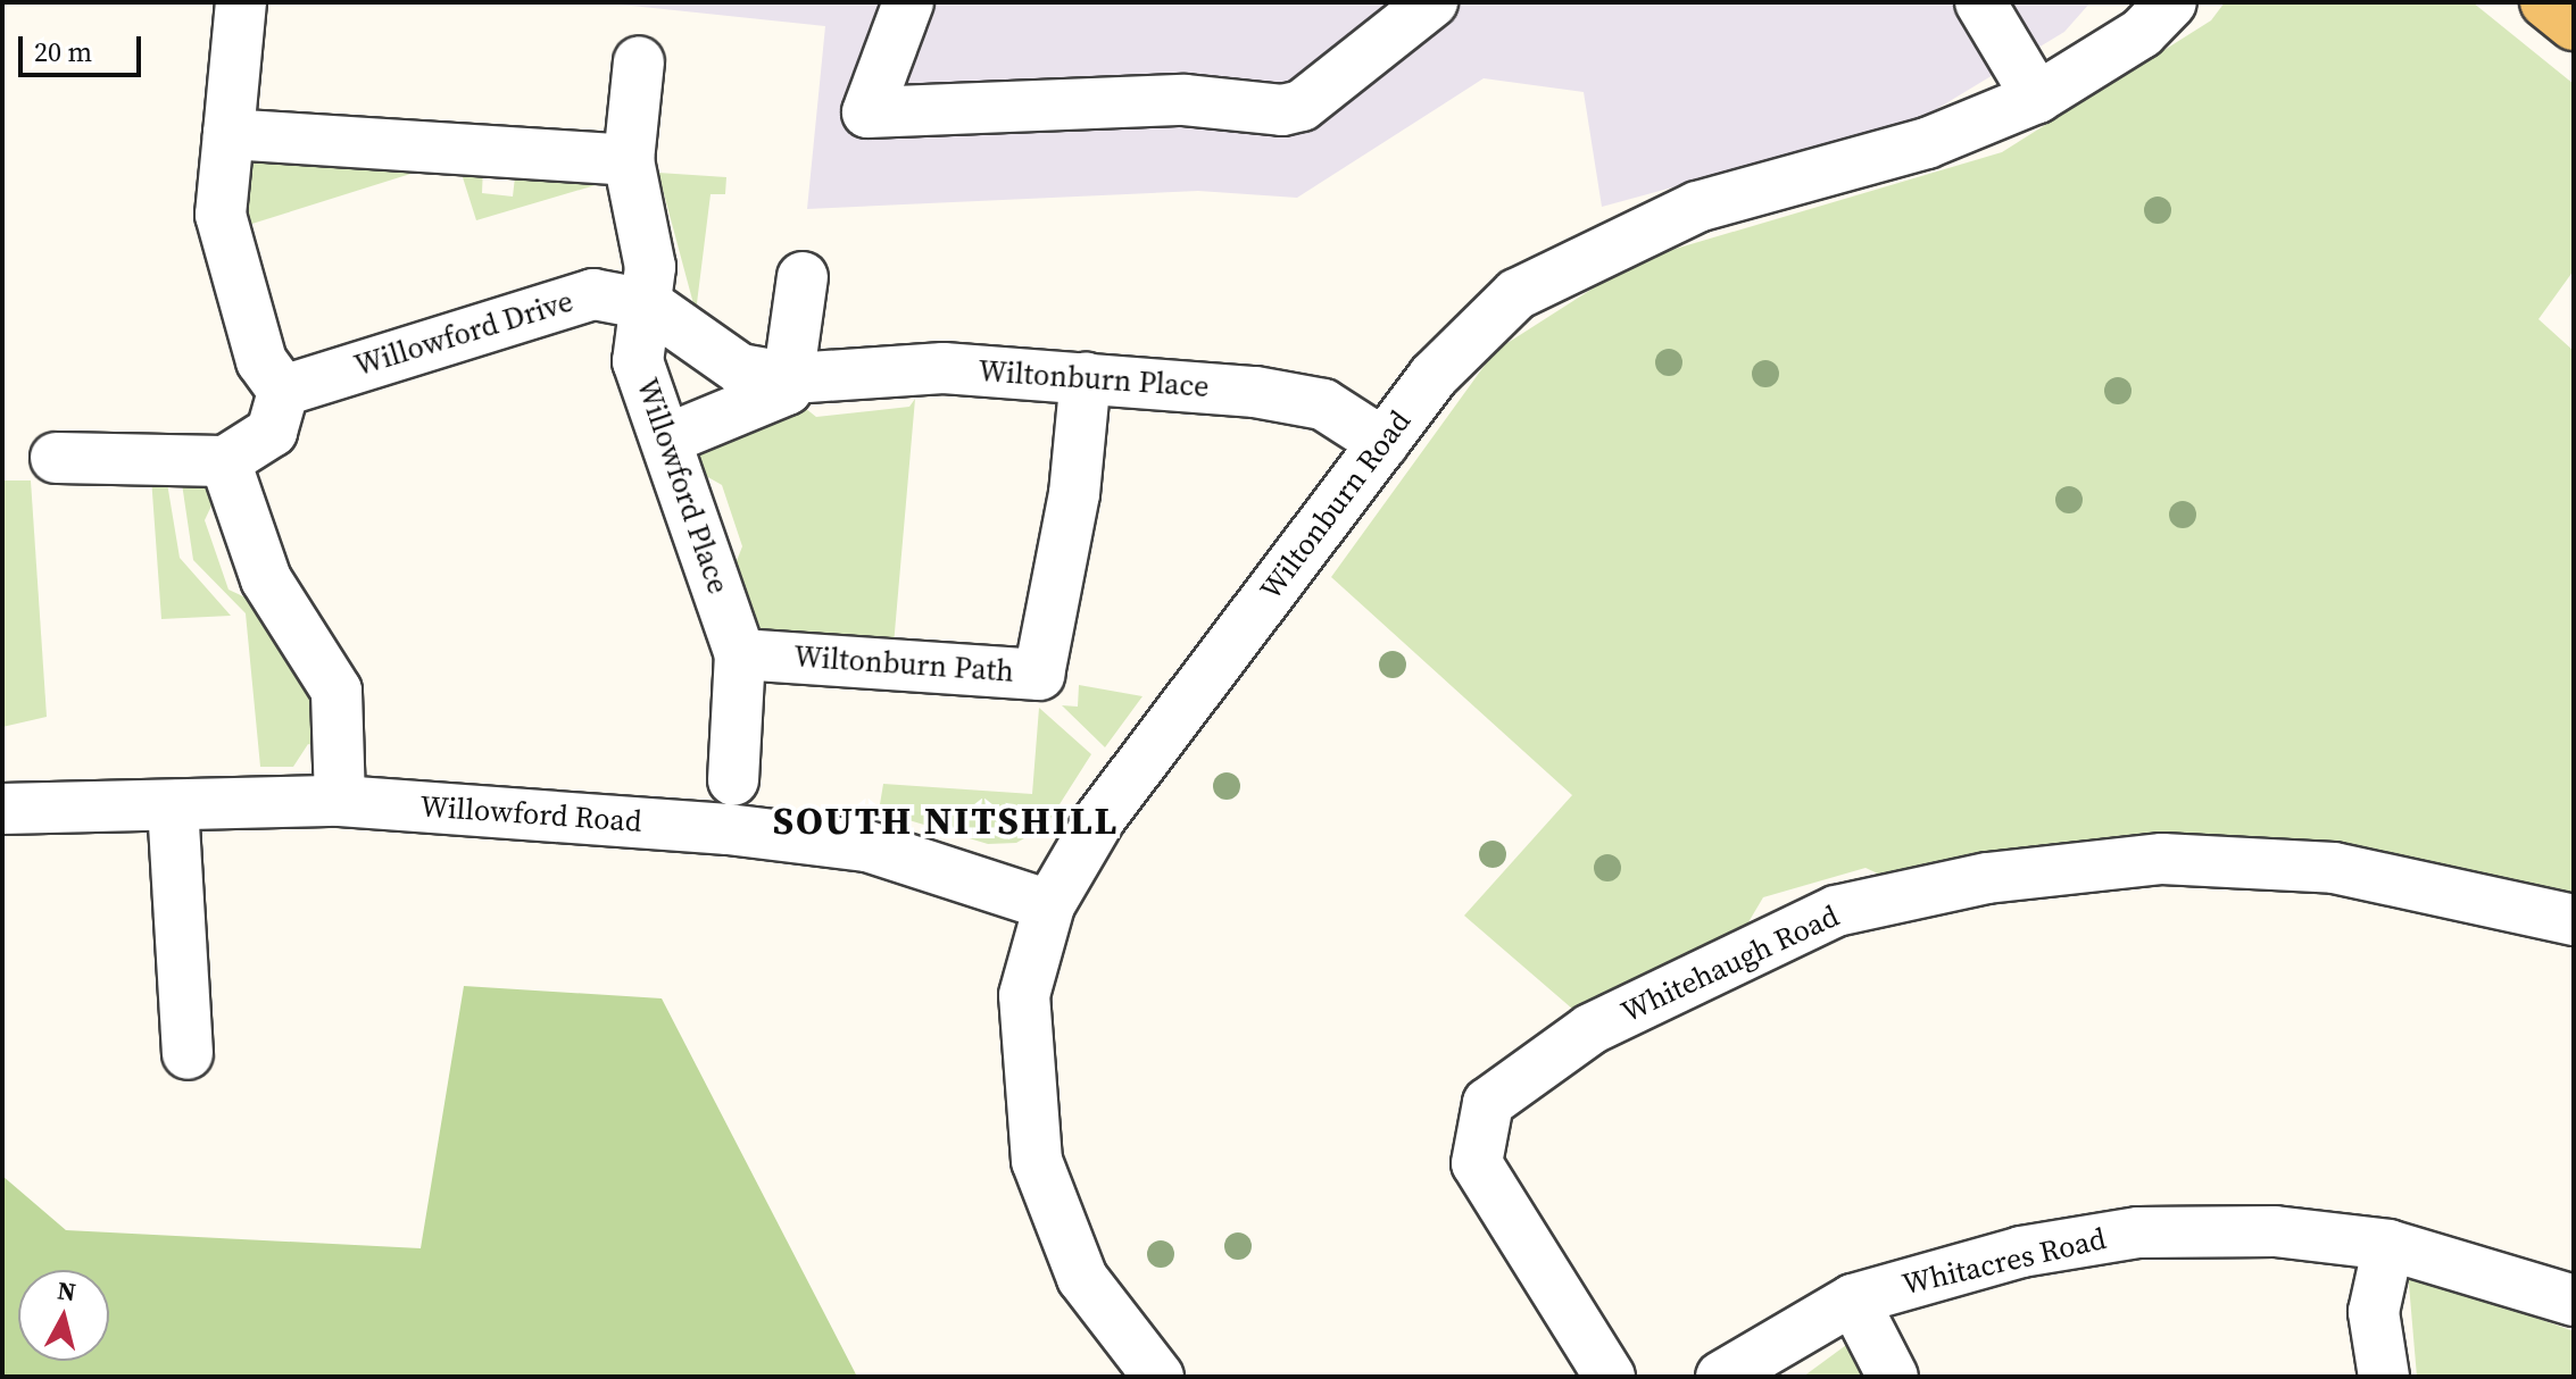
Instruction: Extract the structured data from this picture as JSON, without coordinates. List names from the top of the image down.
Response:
{
  "streets": {
    "street": [
      "Willowford Drive",
      "Wiltonburn Place",
      "Willowford Place",
      "Wiltonburn Road",
      "Wiltonburn Path",
      "Willowford Road",
      "Whitehaugh Road",
      "Whitacres Road"
    ]
  },
  "crossings": [
    ["Willowford Drive", "Wiltonburn Place"],
    ["Willowford Drive", "Willowford Place"],
    ["Wiltonburn Place", "Willowford Place"],
    ["Wiltonburn Place", "Wiltonburn Road"],
    ["Wiltonburn Place", "Wiltonburn Path"],
    ["Willowford Place", "Wiltonburn Path"],
    ["Wiltonburn Road", "Willowford Road"]
  ],
  "districts": ["SOUTH NITSHILL"],
  "scale_bar": "20 m",
  "north": "top"
}
